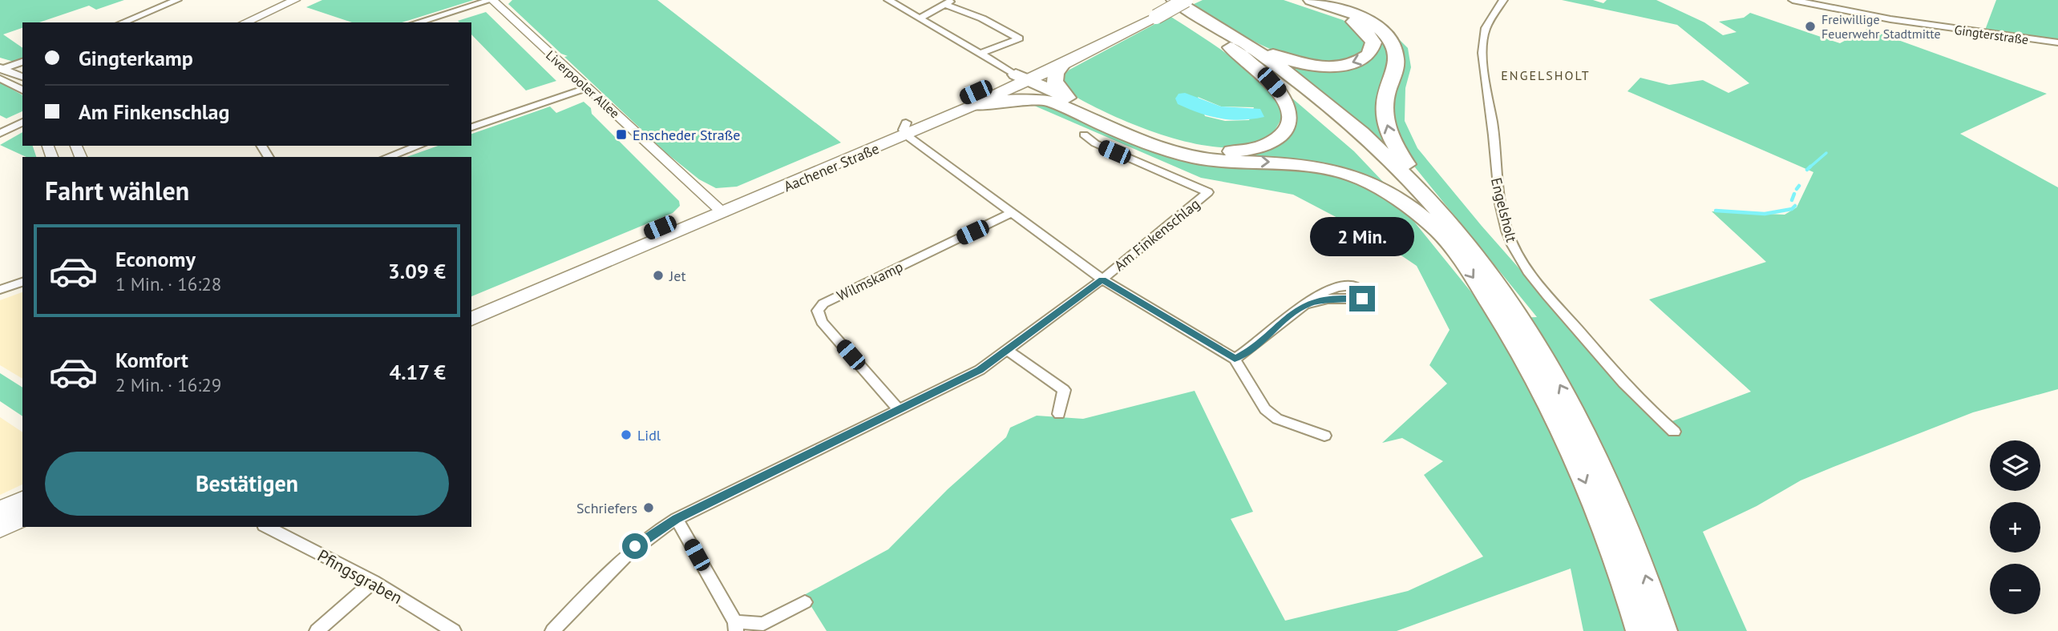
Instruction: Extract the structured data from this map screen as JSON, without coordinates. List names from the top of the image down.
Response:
{
  "streets": {
    "main road": ["Aachener Straße"],
    "street": [
      "Gingterstraße",
      "Liverpooler Allee",
      "Engelsholt",
      "Am Finkenschlag",
      "Wilmskamp",
      "Pfingsgraben"
    ]
  },
  "crossings": [
    ["Liverpooler Allee", "Aachener Straße"],
    ["Aachener Straße", "Am Finkenschlag"],
    ["Am Finkenschlag", "Wilmskamp"]
  ],
  "districts": ["ENGELSHOLT"],
  "places": {
    "other": [
      "Freiwillige Feuerwehr Stadtmitte",
      "Jet",
      "Lidl",
      "Schriefers"
    ],
    "transit": ["Enscheder Straße"]
  },
  "page": {
    "banner": ["Gingterkamp", "Am Finkenschlag"],
    "heading": "Fahrt wählen",
    "bubble": "2 Min.",
    "list": [
      {
        "name": "Economy",
        "note": "1 Min. · 16:28",
        "value": "3.09 €"
      },
      {
        "name": "Komfort",
        "note": "2 Min. · 16:29",
        "value": "4.17 €"
      }
    ],
    "map_buttons": ["+", "−"],
    "buttons": "Bestätigen"
  }
}
